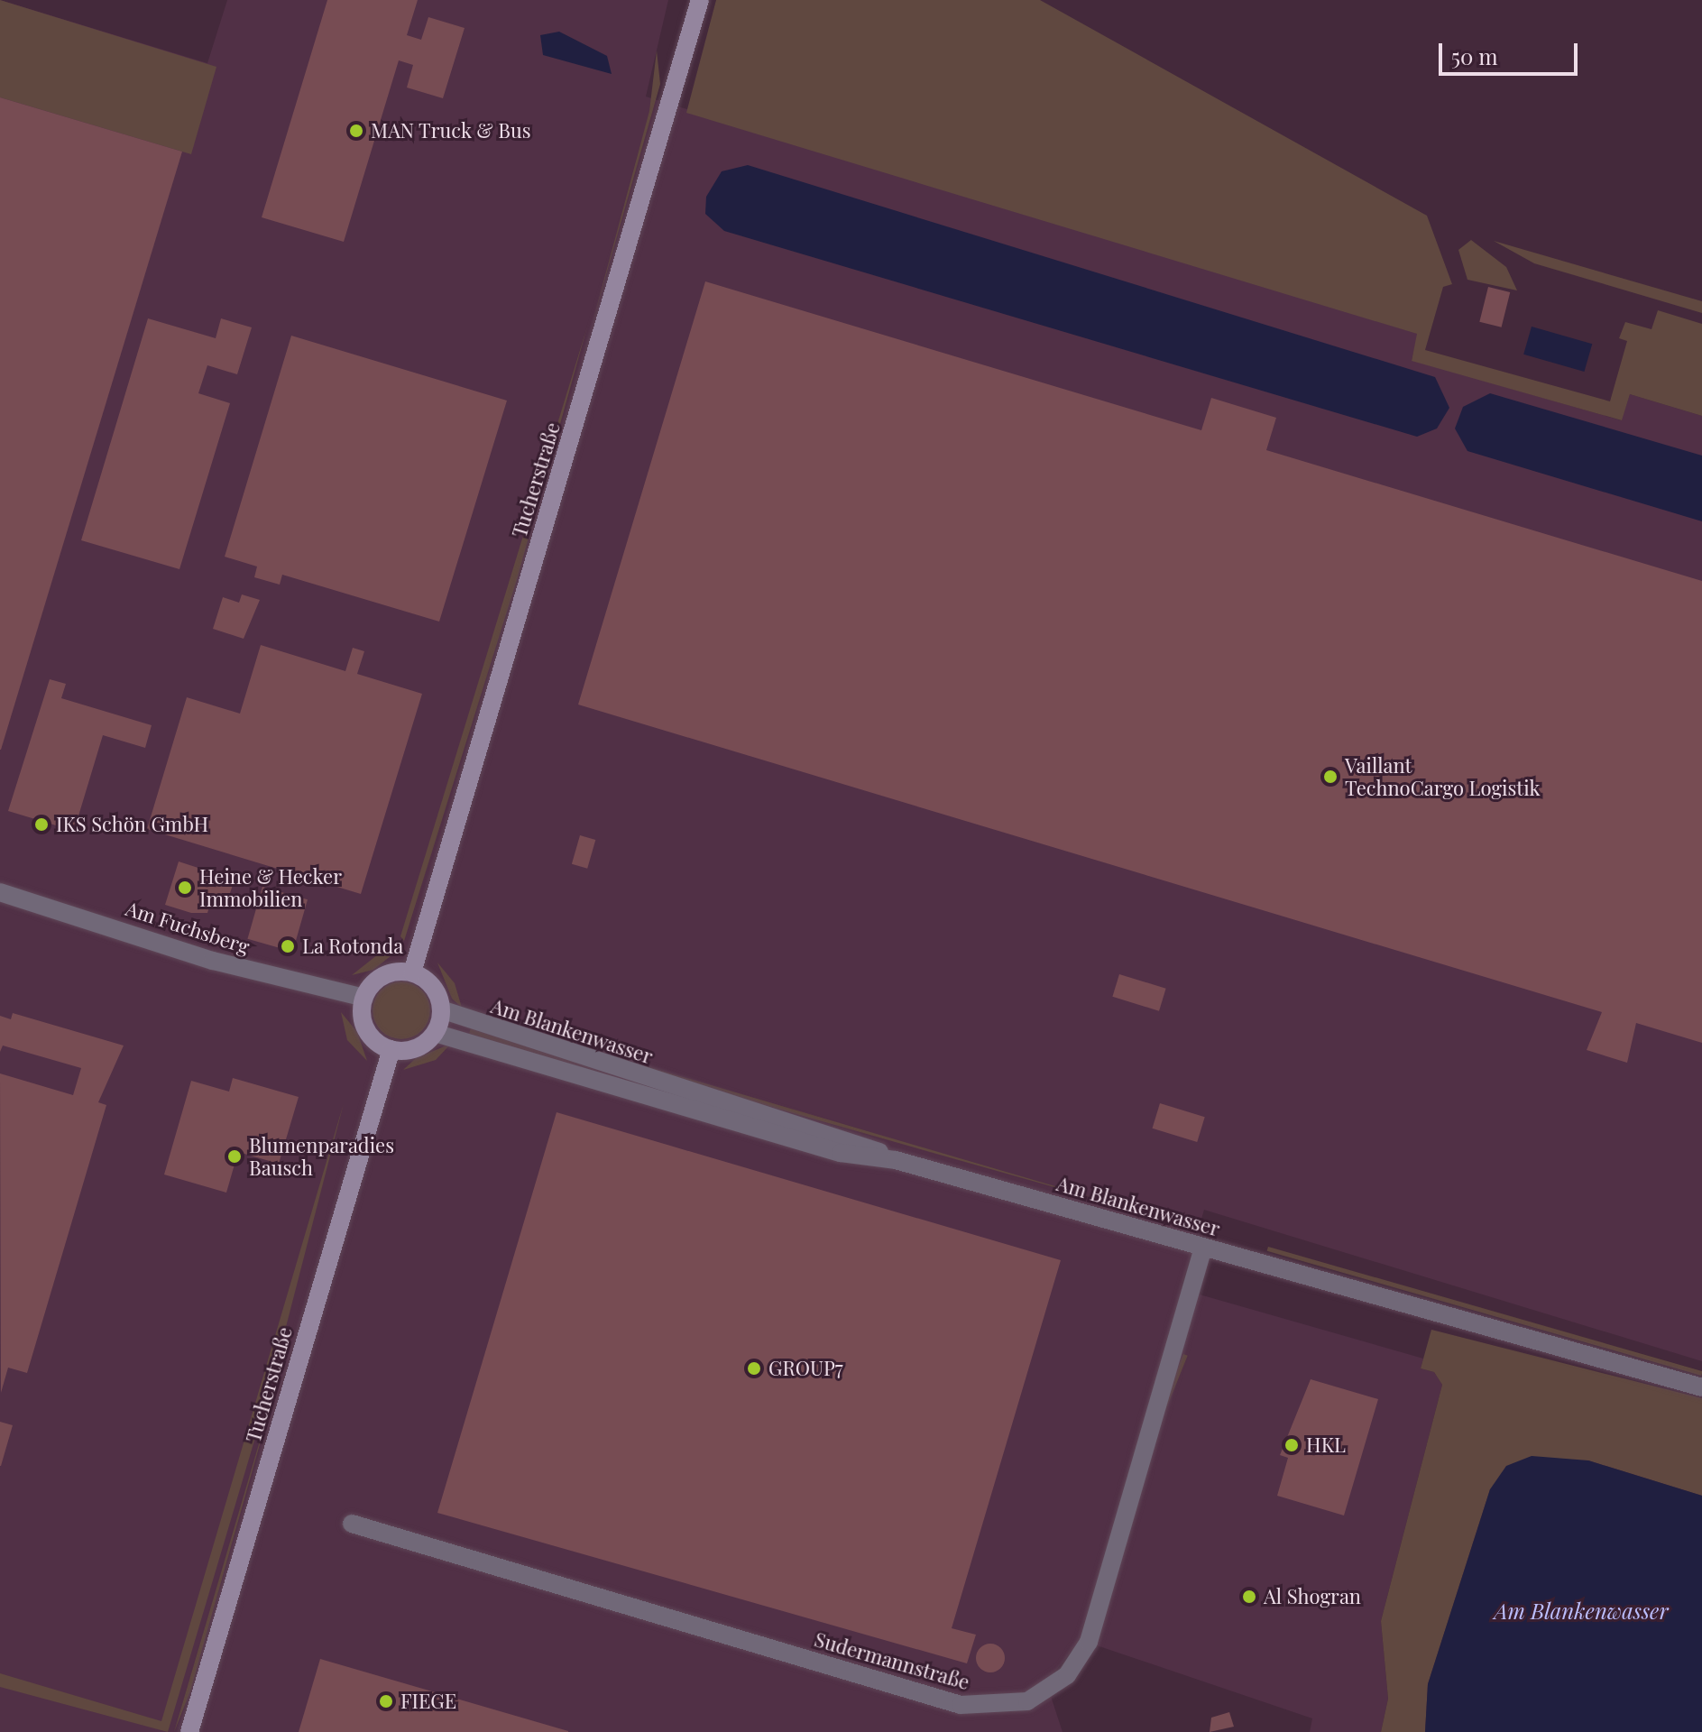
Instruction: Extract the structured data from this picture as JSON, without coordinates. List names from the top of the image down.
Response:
{
  "streets": {
    "main road": ["Tucherstraße"],
    "street": ["Am Fuchsberg", "Am Blankenwasser", "Sudermannstraße"]
  },
  "crossings": [
    ["Tucherstraße", "Am Fuchsberg"],
    ["Tucherstraße", "Am Blankenwasser"],
    ["Am Fuchsberg", "Am Blankenwasser"],
    ["Am Blankenwasser", "Sudermannstraße"]
  ],
  "water": ["Am Blankenwasser"],
  "places": [
    "MAN Truck & Bus",
    "Vaillant TechnoCargo Logistik",
    "IKS Schön GmbH",
    "Heine & Hecker Immobilien",
    "La Rotonda",
    "Blumenparadies Bausch",
    "GROUP7",
    "HKL",
    "Al Shogran",
    "FIEGE"
  ],
  "scale_bar": "50 m"
}
